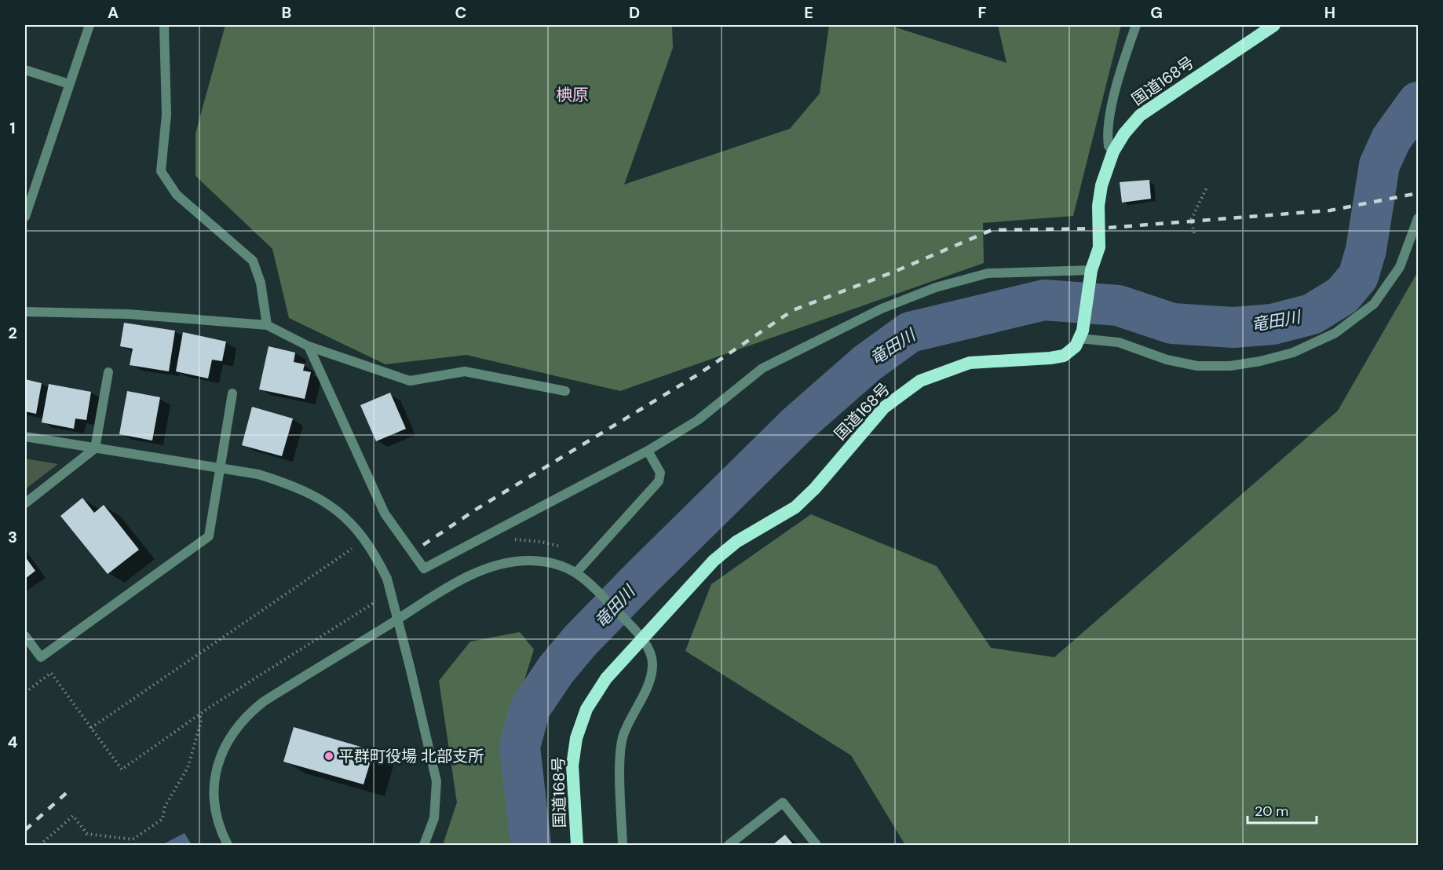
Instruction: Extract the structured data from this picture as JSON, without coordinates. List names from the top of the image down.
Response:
{
  "streets": {
    "highway": ["国道168号"]
  },
  "districts": ["椣原"],
  "water": ["竜田川"],
  "places": ["平群町役場 北部支所"],
  "scale_bar": "20 m",
  "grid": {
    "columns": [
      "A",
      "B",
      "C",
      "D",
      "E",
      "F",
      "G",
      "H"
    ],
    "rows": [
      "1",
      "2",
      "3",
      "4"
    ]
  }
}
